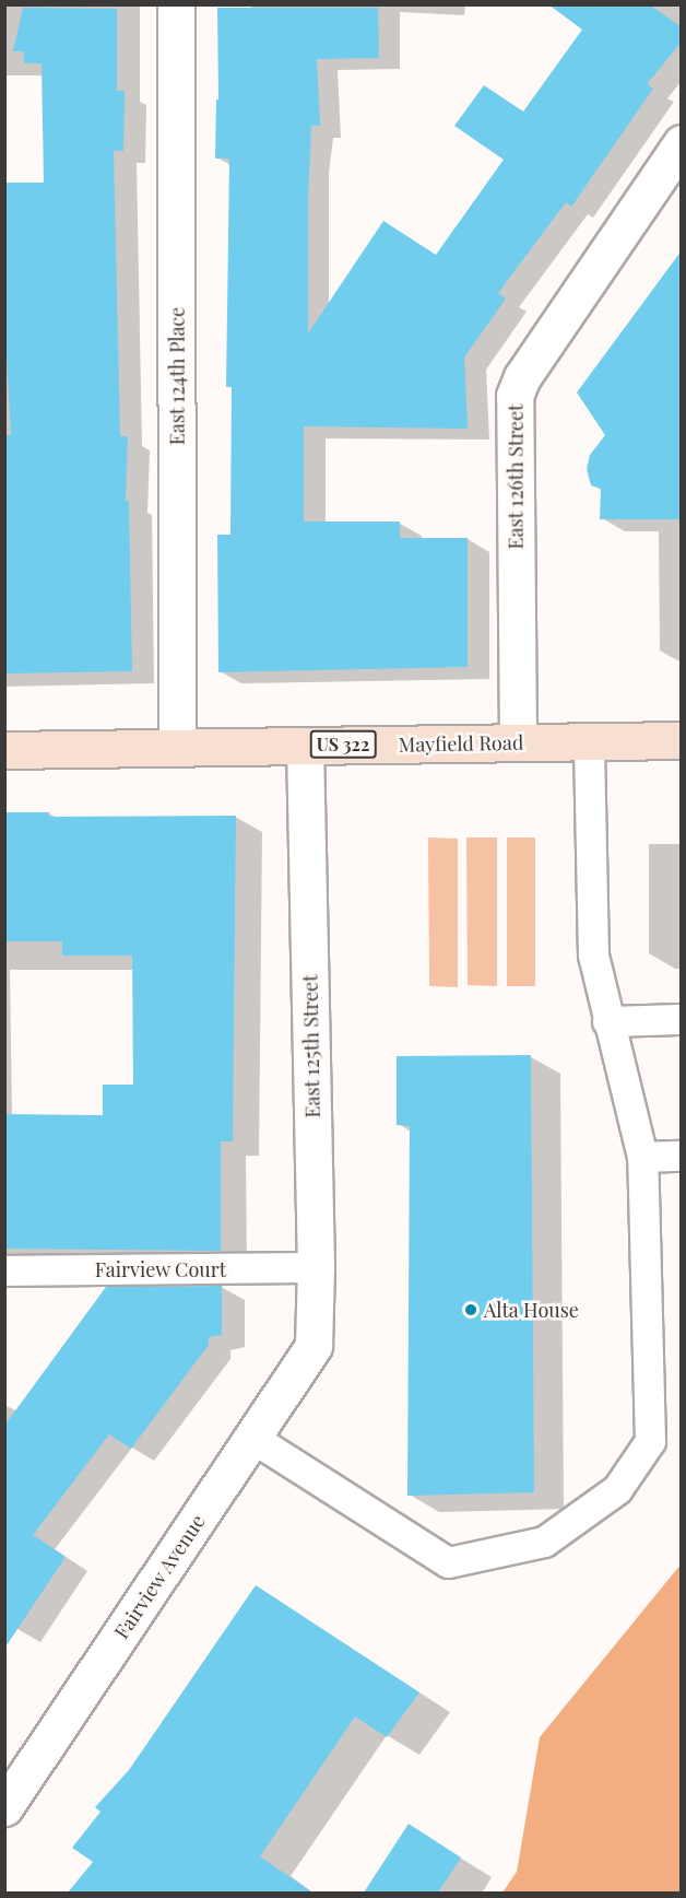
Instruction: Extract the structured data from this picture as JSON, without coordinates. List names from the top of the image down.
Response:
{
  "streets": {
    "main road": ["Mayfield Road", "US 322"],
    "street": [
      "East 124th Place",
      "East 126th Street",
      "East 125th Street",
      "Fairview Avenue"
    ],
    "lane": ["Fairview Court"]
  },
  "crossings": [
    ["East 124th Place", "Mayfield Road"],
    ["East 126th Street", "Mayfield Road"],
    ["Mayfield Road", "East 125th Street"],
    ["East 125th Street", "Fairview Court"],
    ["East 125th Street", "Fairview Avenue"]
  ],
  "places": ["Alta House"]
}
